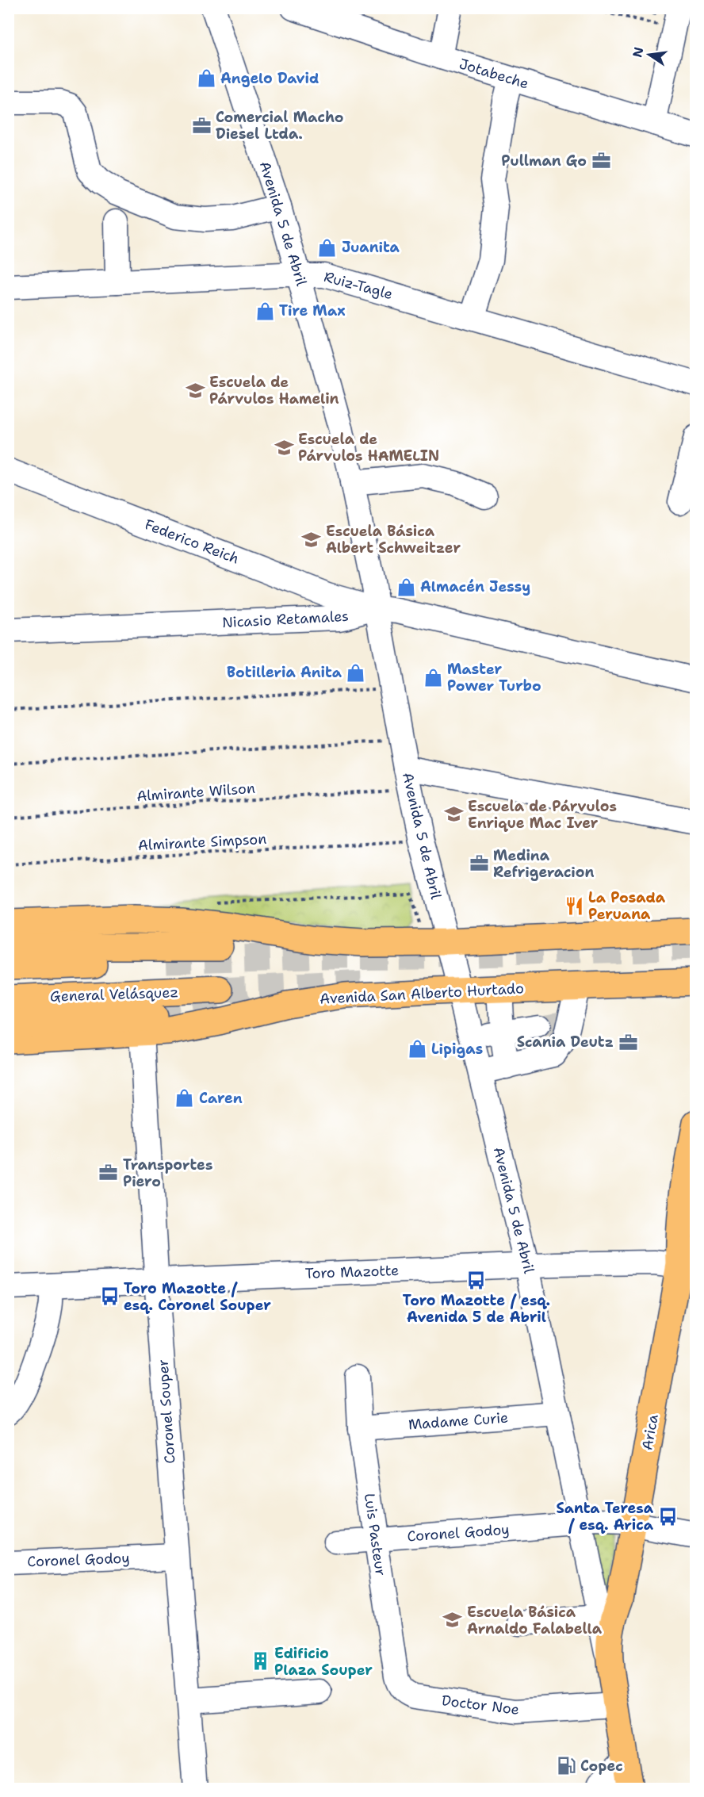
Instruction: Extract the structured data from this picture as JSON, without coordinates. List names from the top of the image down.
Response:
{
  "streets": {
    "main road": [
      "Avenida 5 de Abril",
      "Avenida San Alberto Hurtado",
      "General Velásquez",
      "Arica"
    ],
    "street": [
      "Jotabeche",
      "Ruiz-Tagle",
      "Federico Reich",
      "Nicasio Retamales",
      "Toro Mazotte",
      "Coronel Souper",
      "Madame Curie",
      "Coronel Godoy",
      "Luis Pasteur",
      "Doctor Noe"
    ],
    "path": ["Almirante Wilson", "Almirante Simpson"]
  },
  "crossings": [
    ["Avenida 5 de Abril", "Ruiz-Tagle"],
    ["Avenida 5 de Abril", "Federico Reich"],
    ["Avenida 5 de Abril", "Nicasio Retamales"],
    ["Avenida 5 de Abril", "Avenida San Alberto Hurtado"],
    ["Avenida 5 de Abril", "Toro Mazotte"],
    ["Avenida 5 de Abril", "Madame Curie"],
    ["Avenida 5 de Abril", "Arica"],
    ["Avenida 5 de Abril", "Coronel Godoy"],
    ["Avenida 5 de Abril", "Doctor Noe"],
    ["Federico Reich", "Nicasio Retamales"],
    ["Avenida San Alberto Hurtado", "Coronel Souper"],
    ["Toro Mazotte", "Coronel Souper"],
    ["Toro Mazotte", "Arica"],
    ["Coronel Souper", "Coronel Godoy"],
    ["Madame Curie", "Luis Pasteur"],
    ["Arica", "Coronel Godoy"],
    ["Coronel Godoy", "Luis Pasteur"],
    ["Luis Pasteur", "Doctor Noe"]
  ],
  "places": {
    "shop": [
      "Angelo David",
      "Juanita",
      "Tire Max",
      "Almacén Jessy",
      "Botilleria Anita",
      "Master Power Turbo",
      "Lipigas",
      "Caren"
    ],
    "office": [
      "Comercial Macho Diesel Ltda.",
      "Pullman Go",
      "Medina Refrigeracion",
      "Scania Deutz",
      "Transportes Piero"
    ],
    "school or university": [
      "Escuela de Párvulos Hamelin",
      "Escuela de Párvulos HAMELIN",
      "Escuela Básica Albert Schweitzer",
      "Escuela de Párvulos Enrique Mac Iver",
      "Escuela Básica Arnaldo Falabella"
    ],
    "restaurant": ["La Posada Peruana"],
    "bus stop": ["Toro Mazotte / esq. Avenida 5 de Abril", "Toro Mazotte / esq. Coronel Souper", "Santa Teresa / esq. Arica"],
    "building": ["Edificio Plaza Souper"],
    "fuel station": ["Copec"]
  },
  "north": "left"
}
